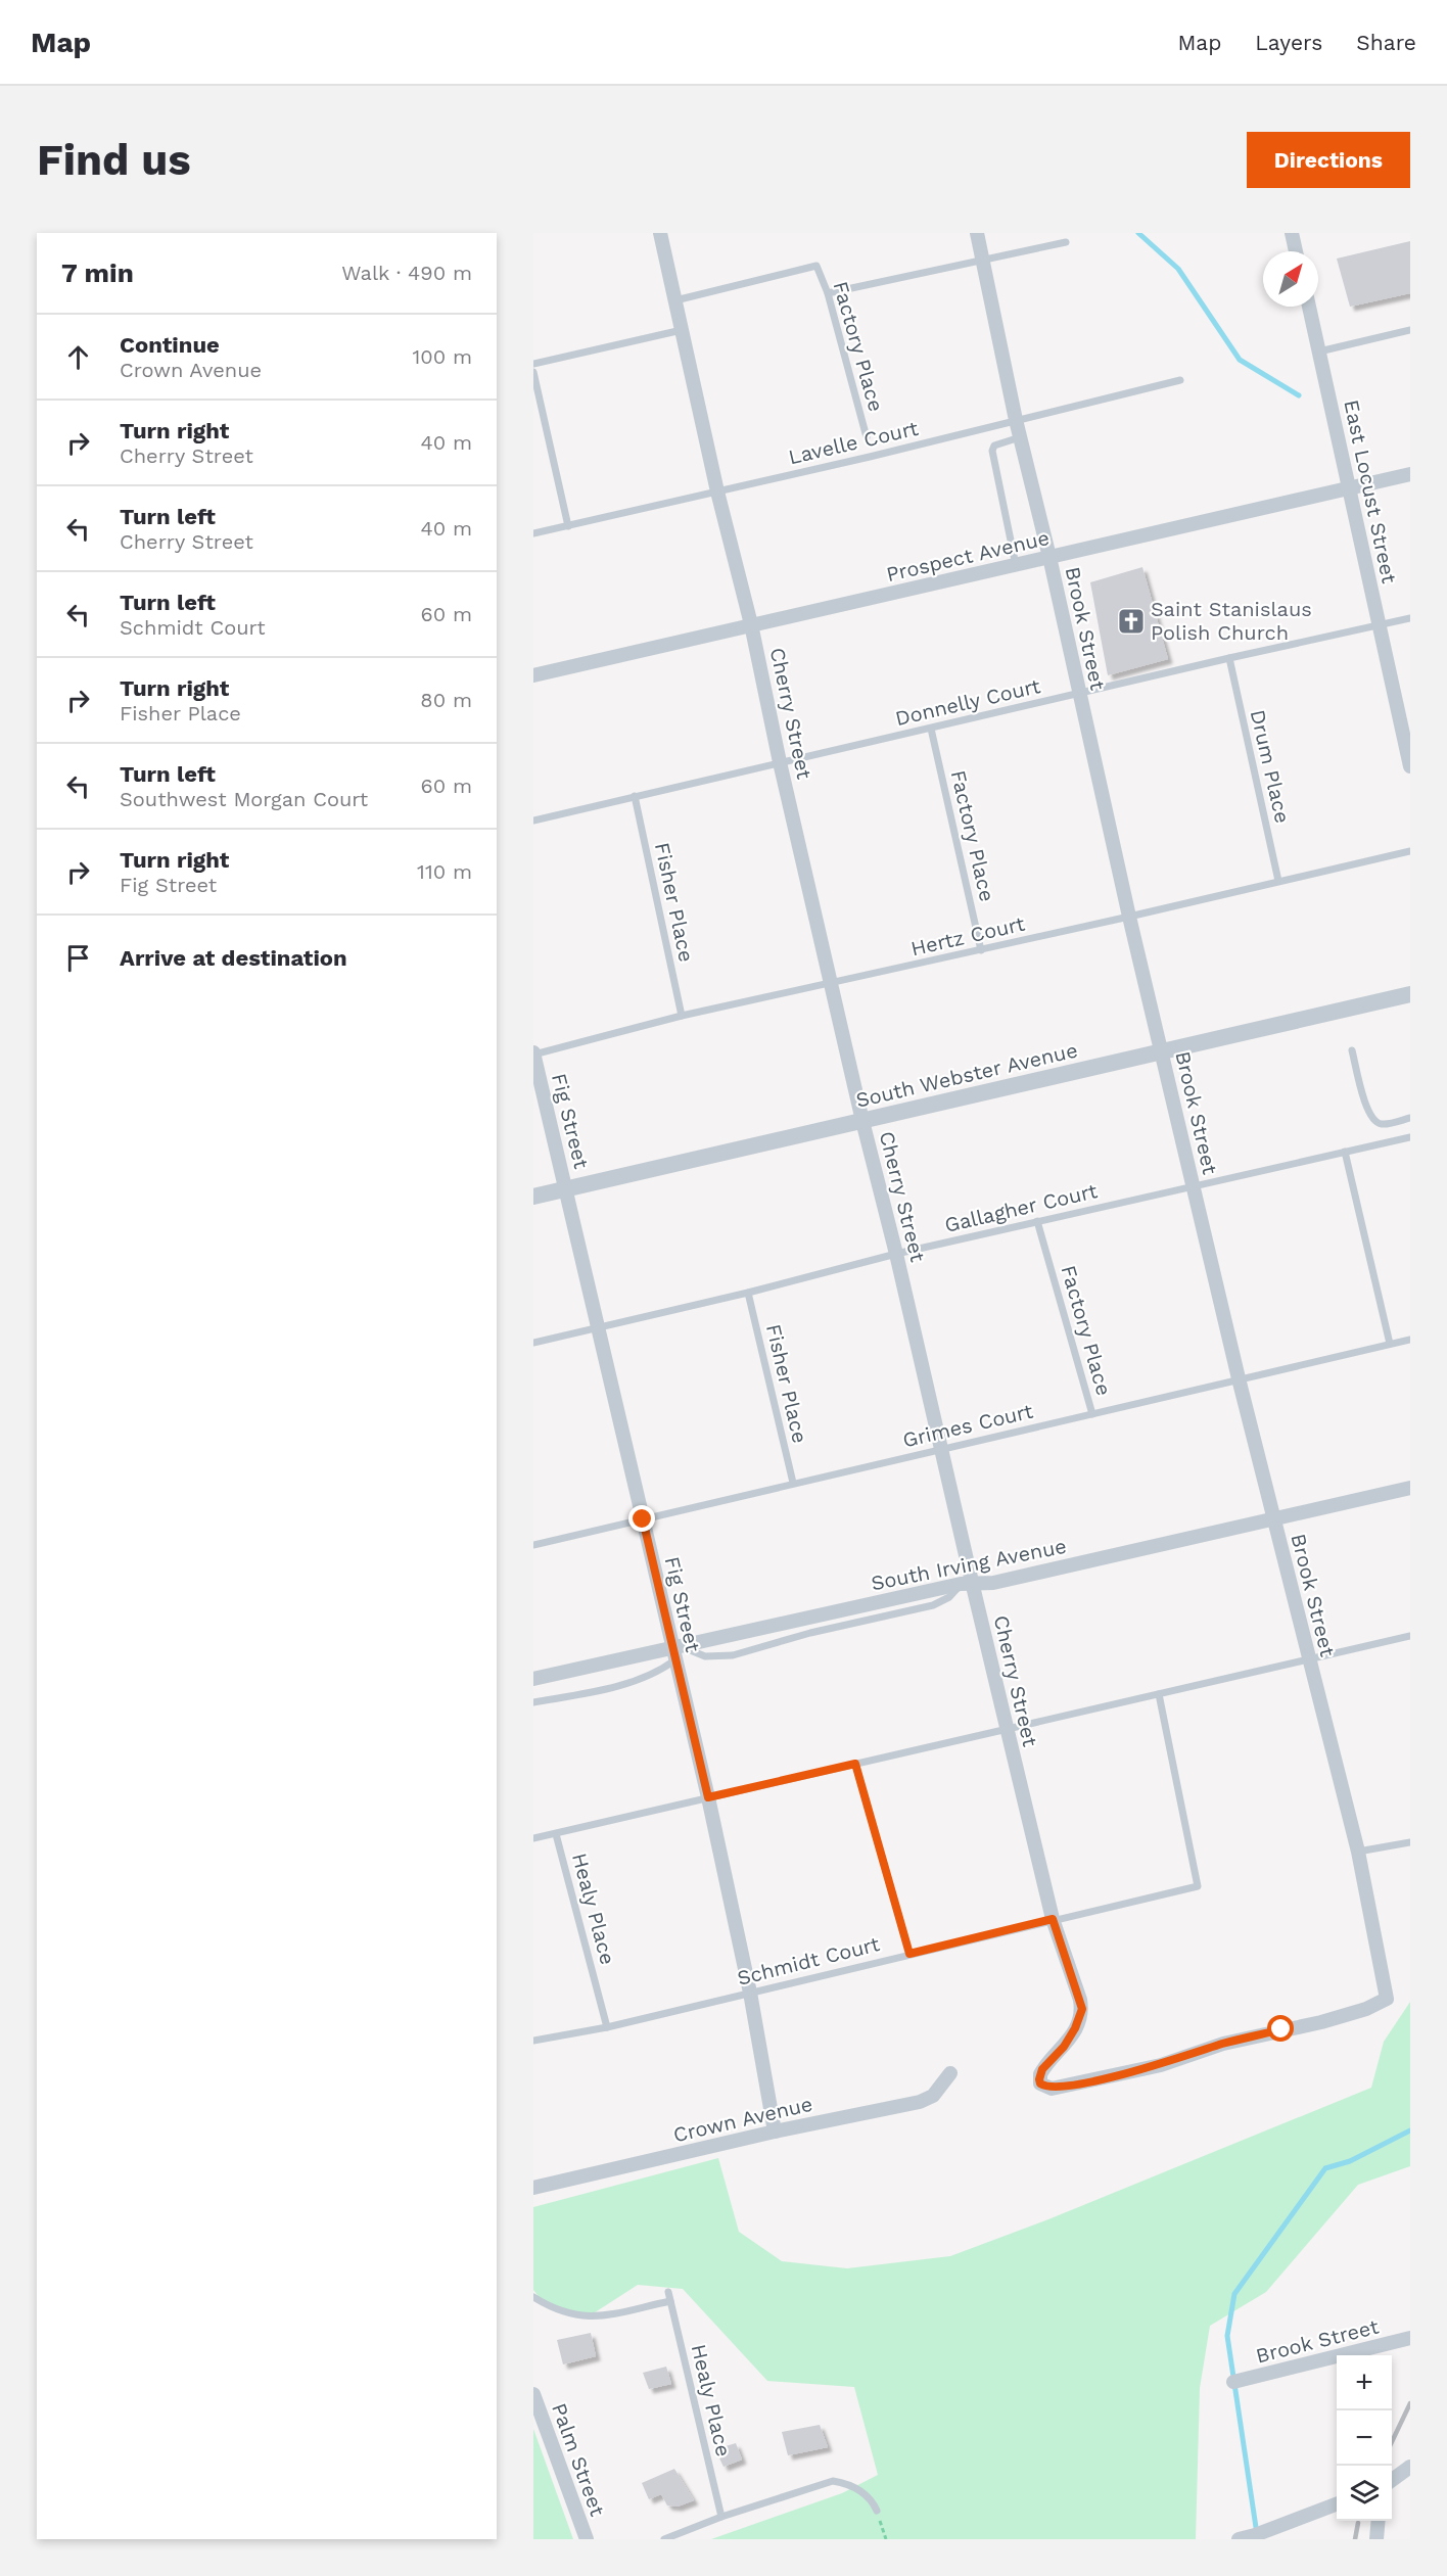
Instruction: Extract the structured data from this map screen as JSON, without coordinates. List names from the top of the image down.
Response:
{
  "streets": {
    "street": [
      "East Locust Street",
      "Prospect Avenue",
      "Brook Street",
      "Cherry Street",
      "South Webster Avenue",
      "Fig Street",
      "South Irving Avenue",
      "Crown Avenue",
      "Palm Street"
    ],
    "lane": [
      "Factory Place",
      "Lavelle Court",
      "Donnelly Court",
      "Drum Place",
      "Fisher Place",
      "Hertz Court",
      "Gallagher Court",
      "Grimes Court",
      "Healy Place",
      "Schmidt Court"
    ]
  },
  "crossings": [
    ["Factory Place", "Donnelly Court"],
    ["Factory Place", "Cherry Street"],
    ["Factory Place", "Hertz Court"],
    ["Factory Place", "Gallagher Court"],
    ["Factory Place", "Grimes Court"],
    ["Lavelle Court", "Brook Street"],
    ["Lavelle Court", "Cherry Street"],
    ["East Locust Street", "Prospect Avenue"],
    ["East Locust Street", "Donnelly Court"],
    ["Prospect Avenue", "Brook Street"],
    ["Prospect Avenue", "Cherry Street"],
    ["Brook Street", "Donnelly Court"],
    ["Brook Street", "Cherry Street"],
    ["Brook Street", "Hertz Court"],
    ["Brook Street", "South Webster Avenue"],
    ["Brook Street", "Gallagher Court"],
    ["Brook Street", "Grimes Court"],
    ["Brook Street", "South Irving Avenue"],
    ["Donnelly Court", "Cherry Street"],
    ["Donnelly Court", "Drum Place"],
    ["Donnelly Court", "Fisher Place"],
    ["Cherry Street", "Hertz Court"],
    ["Cherry Street", "South Webster Avenue"],
    ["Cherry Street", "Gallagher Court"],
    ["Cherry Street", "Grimes Court"],
    ["Cherry Street", "South Irving Avenue"],
    ["Cherry Street", "Schmidt Court"],
    ["Drum Place", "Hertz Court"],
    ["Fisher Place", "Hertz Court"],
    ["Fisher Place", "Gallagher Court"],
    ["Fisher Place", "Grimes Court"],
    ["Hertz Court", "Fig Street"],
    ["South Webster Avenue", "Fig Street"],
    ["Fig Street", "Gallagher Court"],
    ["Fig Street", "Grimes Court"],
    ["Fig Street", "South Irving Avenue"],
    ["Fig Street", "Schmidt Court"],
    ["Fig Street", "Crown Avenue"],
    ["Healy Place", "Schmidt Court"]
  ],
  "places": {
    "church": ["Saint Stanislaus Polish Church"]
  },
  "north": "top right",
  "page": {
    "header": "Map",
    "nav": ["Map", "Layers", "Share"],
    "buttons": "Directions",
    "title": "Find us",
    "heading": ["7 min", "Walk · 490 m"],
    "list": [
      ["Continue", "Crown Avenue", "100 m"],
      ["Turn right", "Cherry Street", "40 m"],
      ["Turn left", "Cherry Street", "40 m"],
      ["Turn left", "Schmidt Court", "60 m"],
      ["Turn right", "Fisher Place", "80 m"],
      ["Turn left", "Southwest Morgan Court", "60 m"],
      ["Turn right", "Fig Street", "110 m"],
      "Arrive at destination"
    ],
    "map_buttons": ["+", "−"]
  }
}
